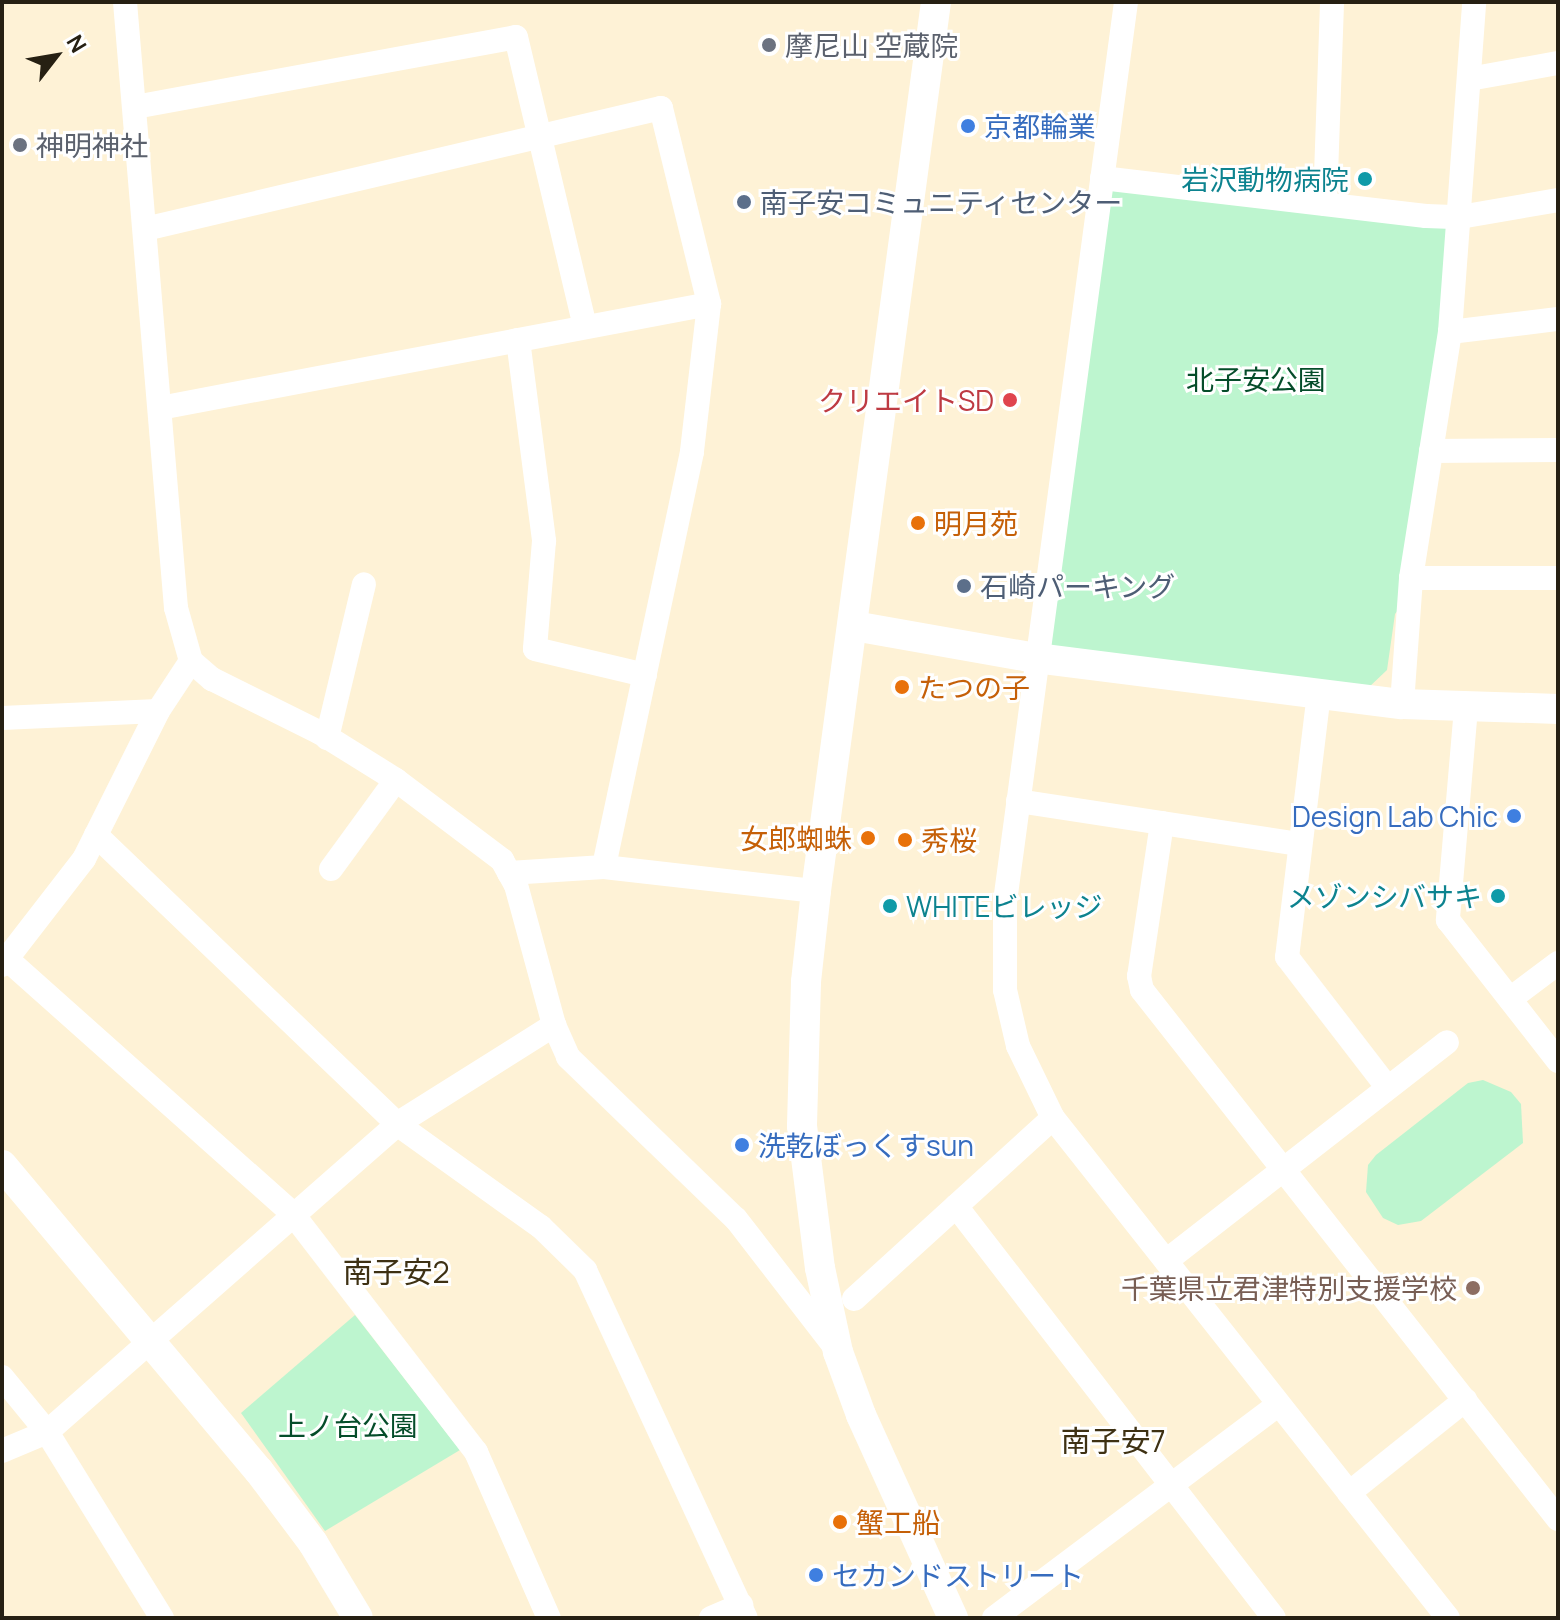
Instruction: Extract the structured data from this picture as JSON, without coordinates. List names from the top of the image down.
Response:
{
  "districts": ["南子安2", "南子安7"],
  "parks": ["北子安公園", "上ノ台公園"],
  "places": [
    "摩尼山 空蔵院",
    "京都輪業",
    "神明神社",
    "岩沢動物病院",
    "南子安コミュニティセンター",
    "クリエイトSD",
    "明月苑",
    "石崎パーキング",
    "たつの子",
    "Design Lab Chic",
    "女郎蜘蛛",
    "秀桜",
    "メゾンシバサキ",
    "WHITEビレッジ",
    "洗乾ぼっくすsun",
    "千葉県立君津特別支援学校",
    "蟹工船",
    "セカンドストリート"
  ],
  "north": "top right"
}
